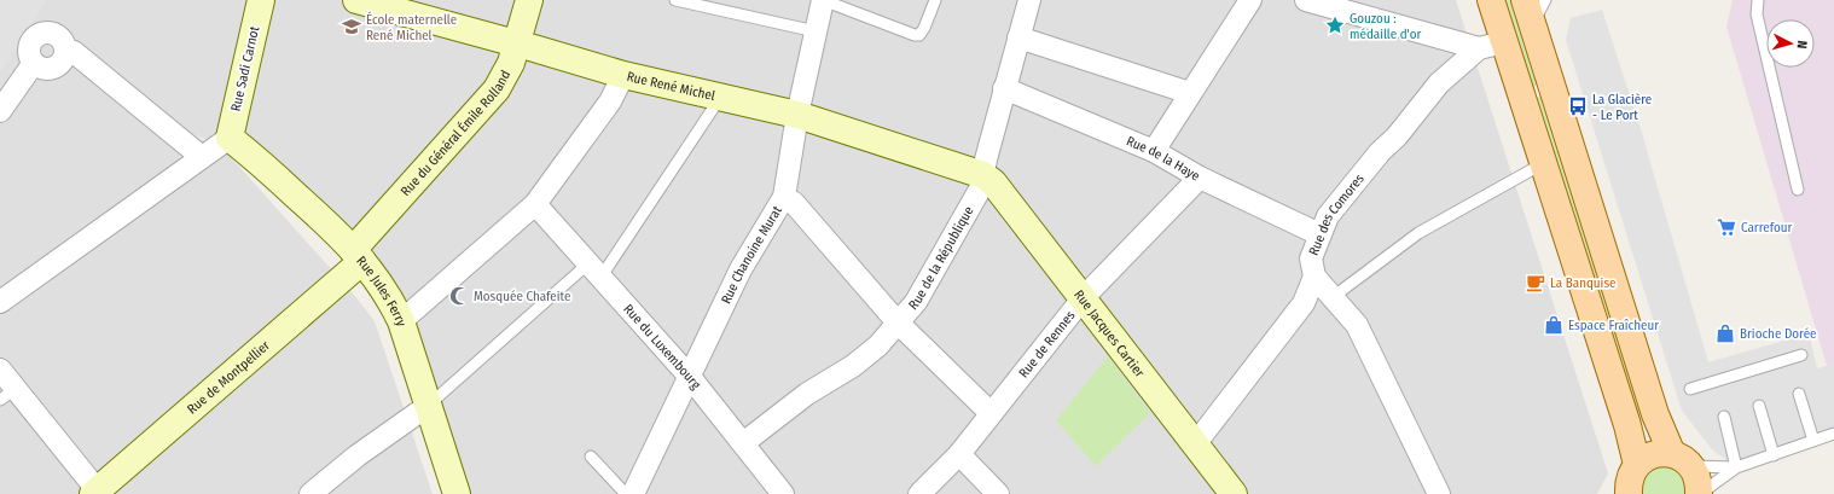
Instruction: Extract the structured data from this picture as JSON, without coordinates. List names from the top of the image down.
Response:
{
  "streets": {
    "street": [
      "Rue Sadi Carnot",
      "Rue René Michel",
      "Rue du Général Émile Rolland",
      "Rue de la Haye",
      "Rue des Comores",
      "Rue Chanoine Murat",
      "Rue de la République",
      "Rue Jules Ferry",
      "Rue Jacques Cartier",
      "Rue de Rennes",
      "Rue du Luxembourg",
      "Rue de Montpellier"
    ]
  },
  "crossings": [
    ["Rue Sadi Carnot", "Rue Jules Ferry"],
    ["Rue René Michel", "Rue du Général Émile Rolland"],
    ["Rue René Michel", "Rue Chanoine Murat"],
    ["Rue René Michel", "Rue de la République"],
    ["Rue René Michel", "Rue Jacques Cartier"],
    ["Rue du Général Émile Rolland", "Rue Jules Ferry"],
    ["Rue du Général Émile Rolland", "Rue de Montpellier"],
    ["Rue de la Haye", "Rue des Comores"],
    ["Rue de la Haye", "Rue de la République"],
    ["Rue de la Haye", "Rue de Rennes"],
    ["Rue des Comores", "Rue Jacques Cartier"],
    ["Rue Chanoine Murat", "Rue du Luxembourg"],
    ["Rue de la République", "Rue Jacques Cartier"],
    ["Rue de la République", "Rue du Luxembourg"],
    ["Rue Jules Ferry", "Rue de Montpellier"],
    ["Rue Jacques Cartier", "Rue de Rennes"]
  ],
  "places": {
    "place": ["Gouzou : médaille d'or"],
    "school or university": ["École maternelle René Michel"],
    "bus stop": ["La Glacière - Le Port"],
    "supermarket": ["Carrefour"],
    "cafe": ["La Banquise"],
    "mosque": ["Mosquée Chafeite"],
    "shop": ["Espace Fraîcheur", "Brioche Dorée"]
  },
  "north": "right"
}
